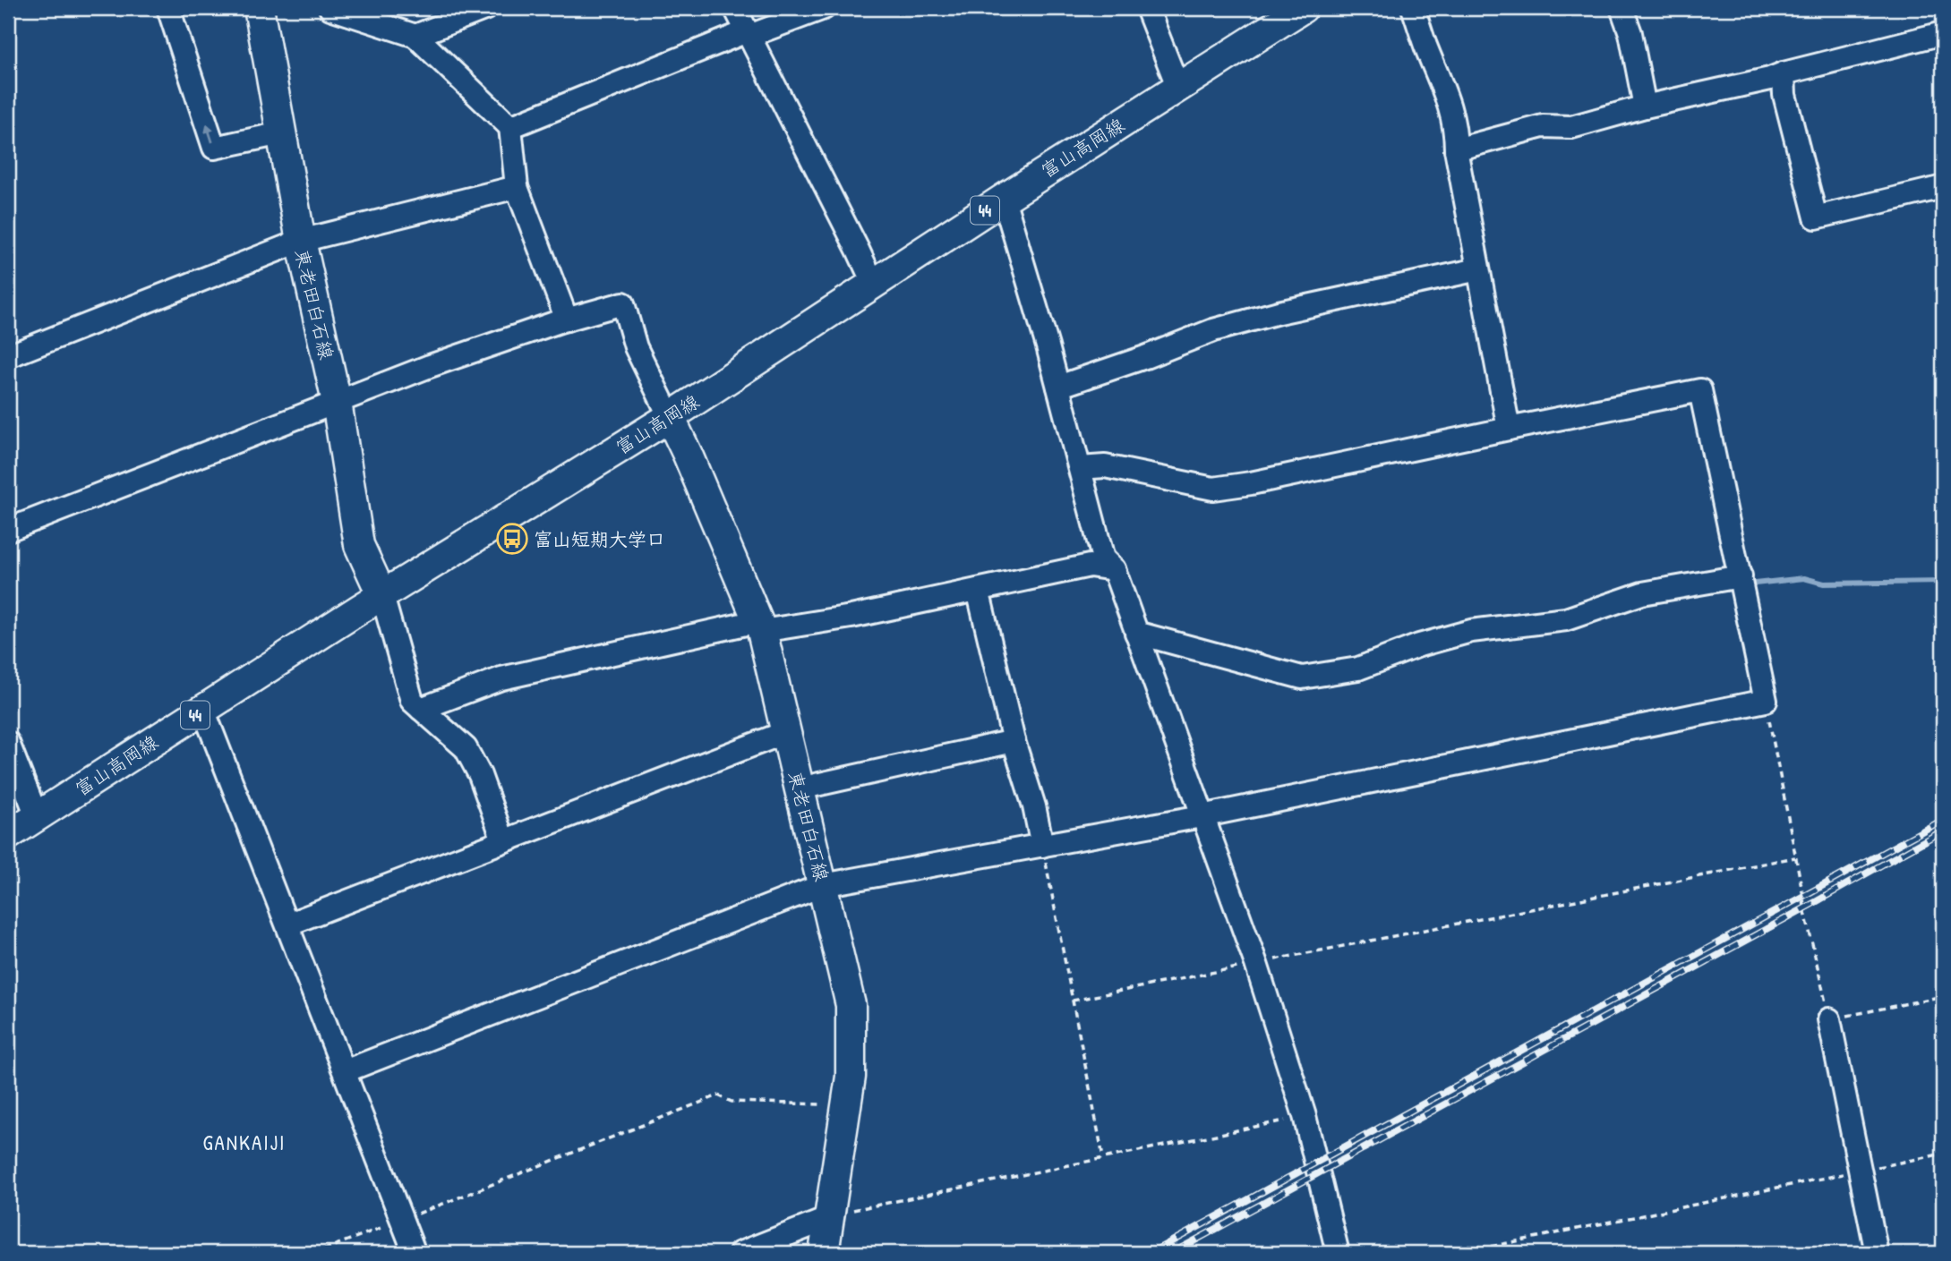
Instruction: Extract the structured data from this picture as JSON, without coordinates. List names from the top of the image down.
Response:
{
  "streets": {
    "main road": ["富山高岡線", "44", "東老田白石線"]
  },
  "crossings": [
    ["富山高岡線", "東老田白石線"]
  ],
  "districts": ["GANKAIJI"],
  "places": {
    "bus stop": ["富山短期大学口"]
  }
}
